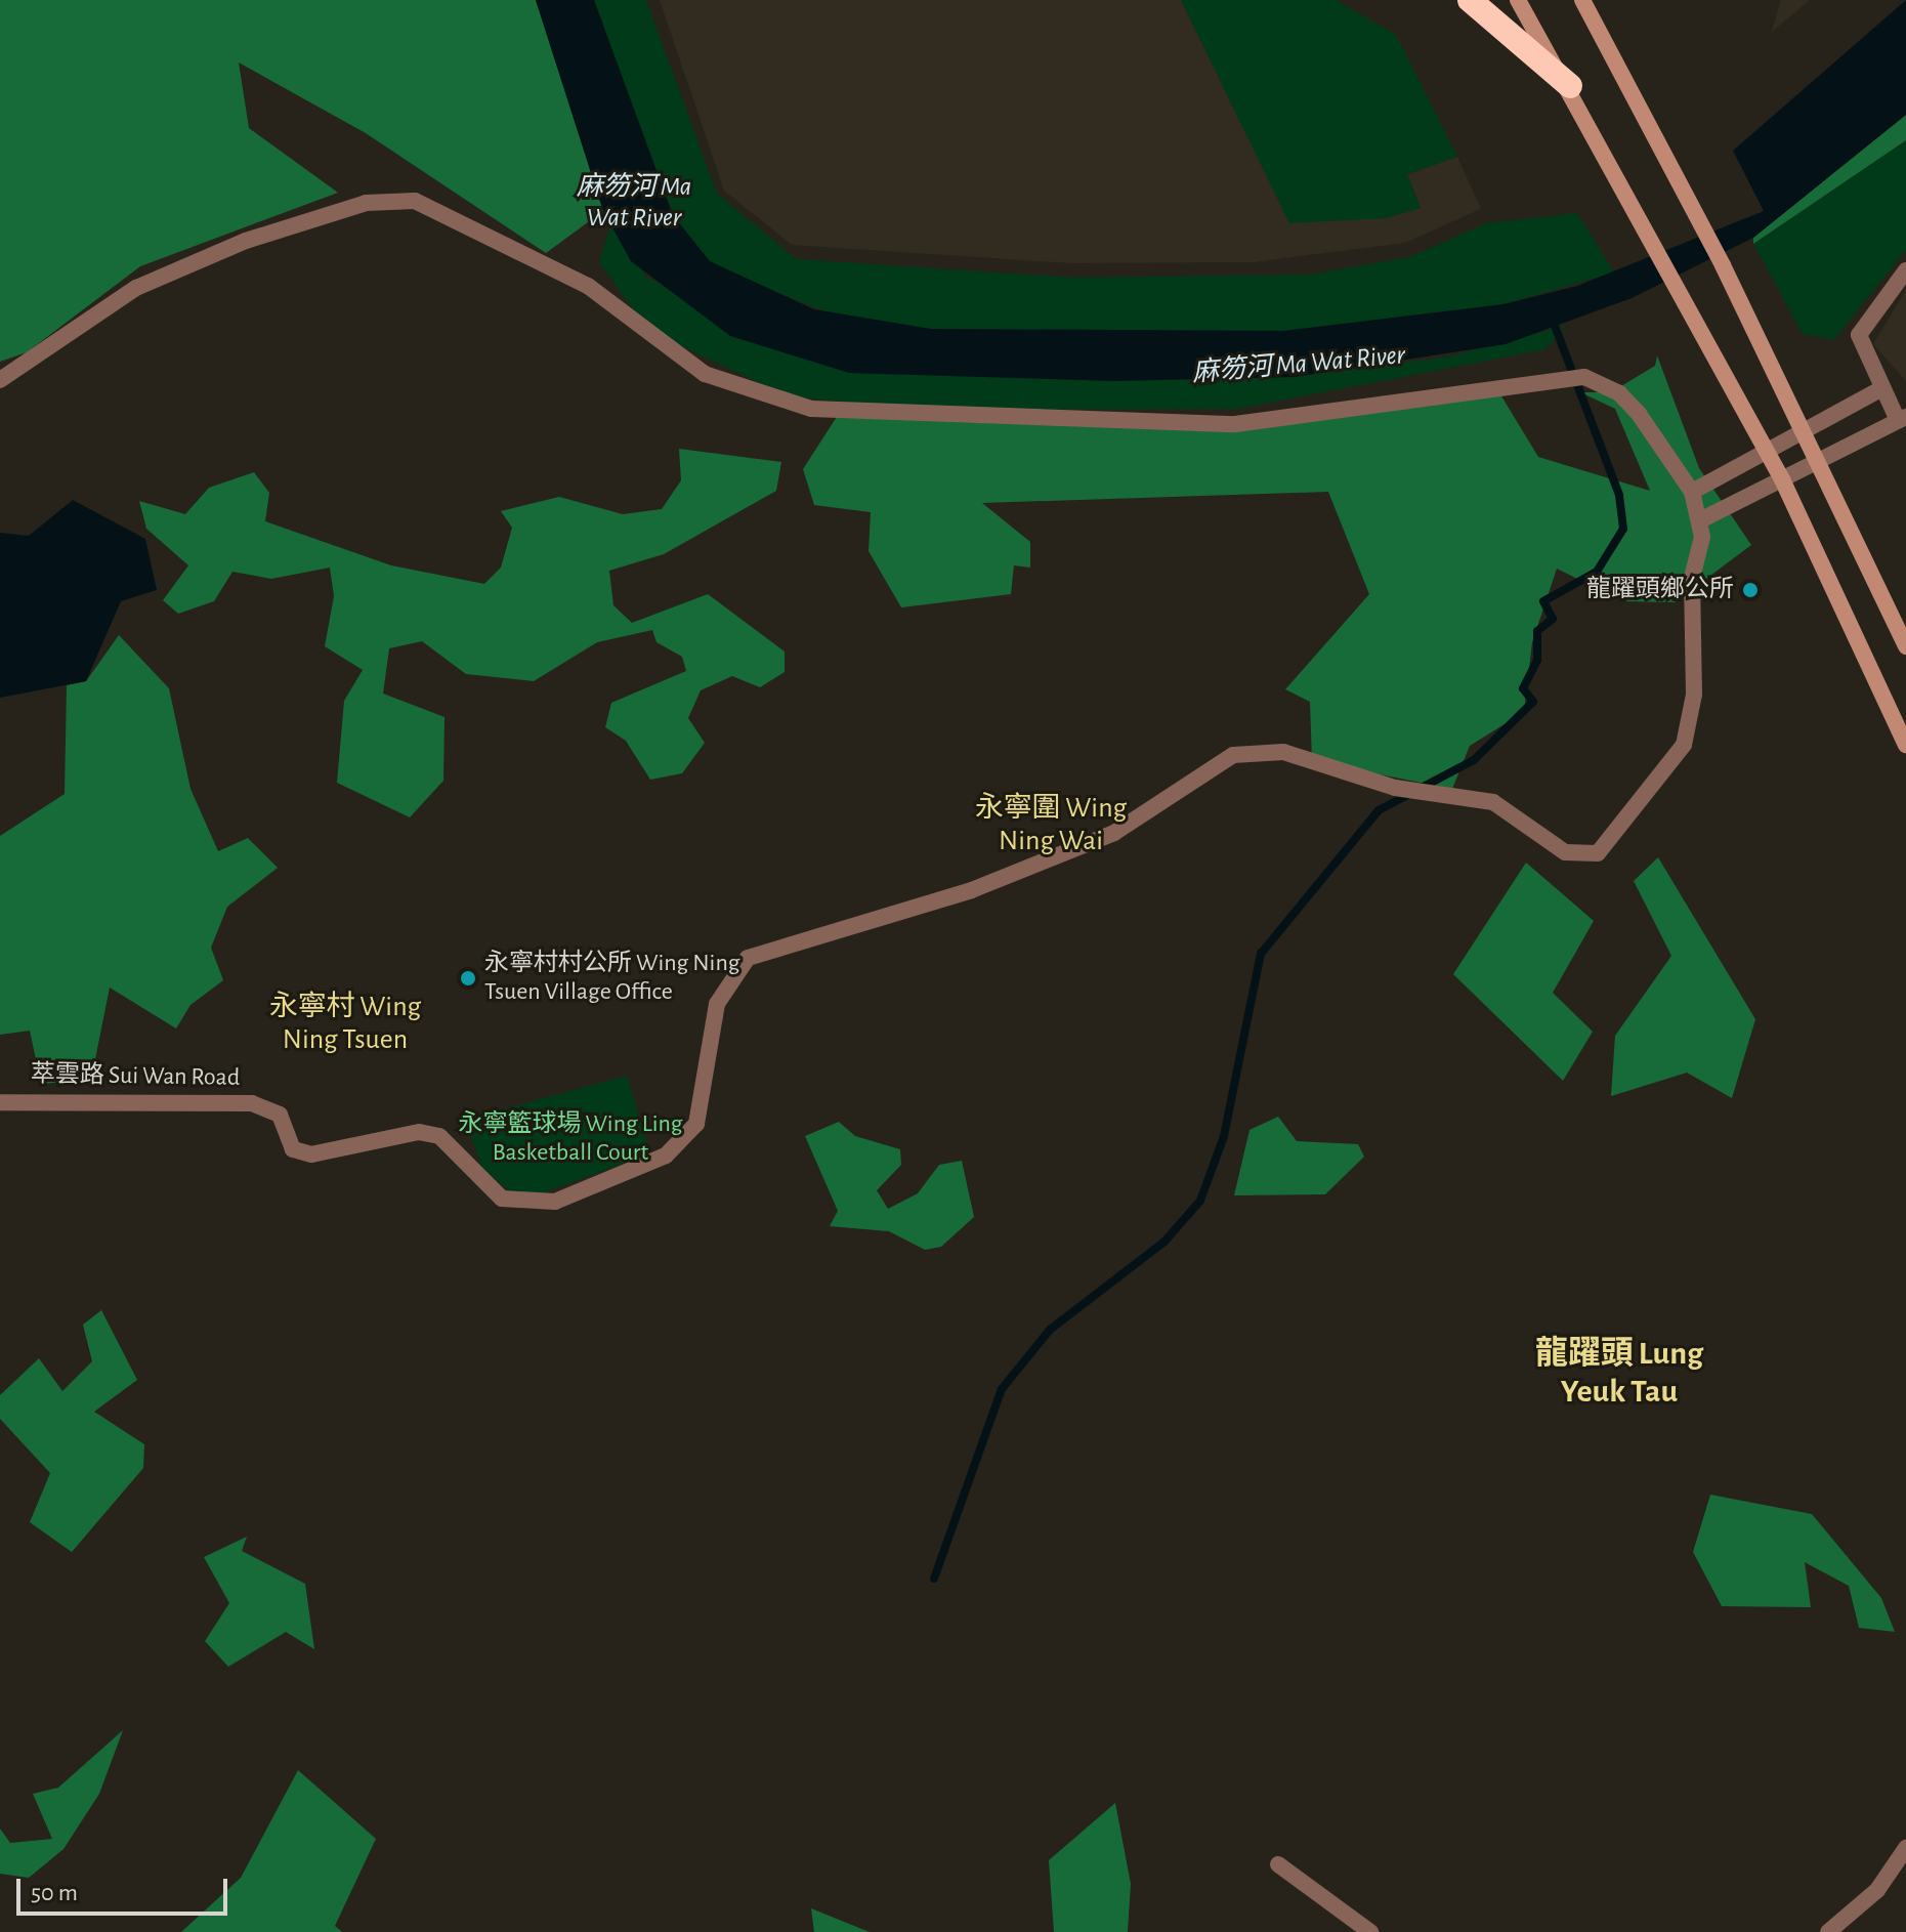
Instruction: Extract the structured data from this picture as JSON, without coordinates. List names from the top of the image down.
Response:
{
  "streets": {
    "street": ["萃雲路 Sui Wan Road"]
  },
  "districts": ["永寧圍 Wing Ning Wai", "永寧村 Wing Ning Tsuen", "龍躍頭 Lung Yeuk Tau"],
  "water": ["麻笏河 Ma Wat River"],
  "parks": ["永寧籃球場 Wing Ling Basketball Court"],
  "places": ["龍躍頭鄉公所", "永寧村村公所 Wing Ning Tsuen Village Office"],
  "scale_bar": "50 m"
}
